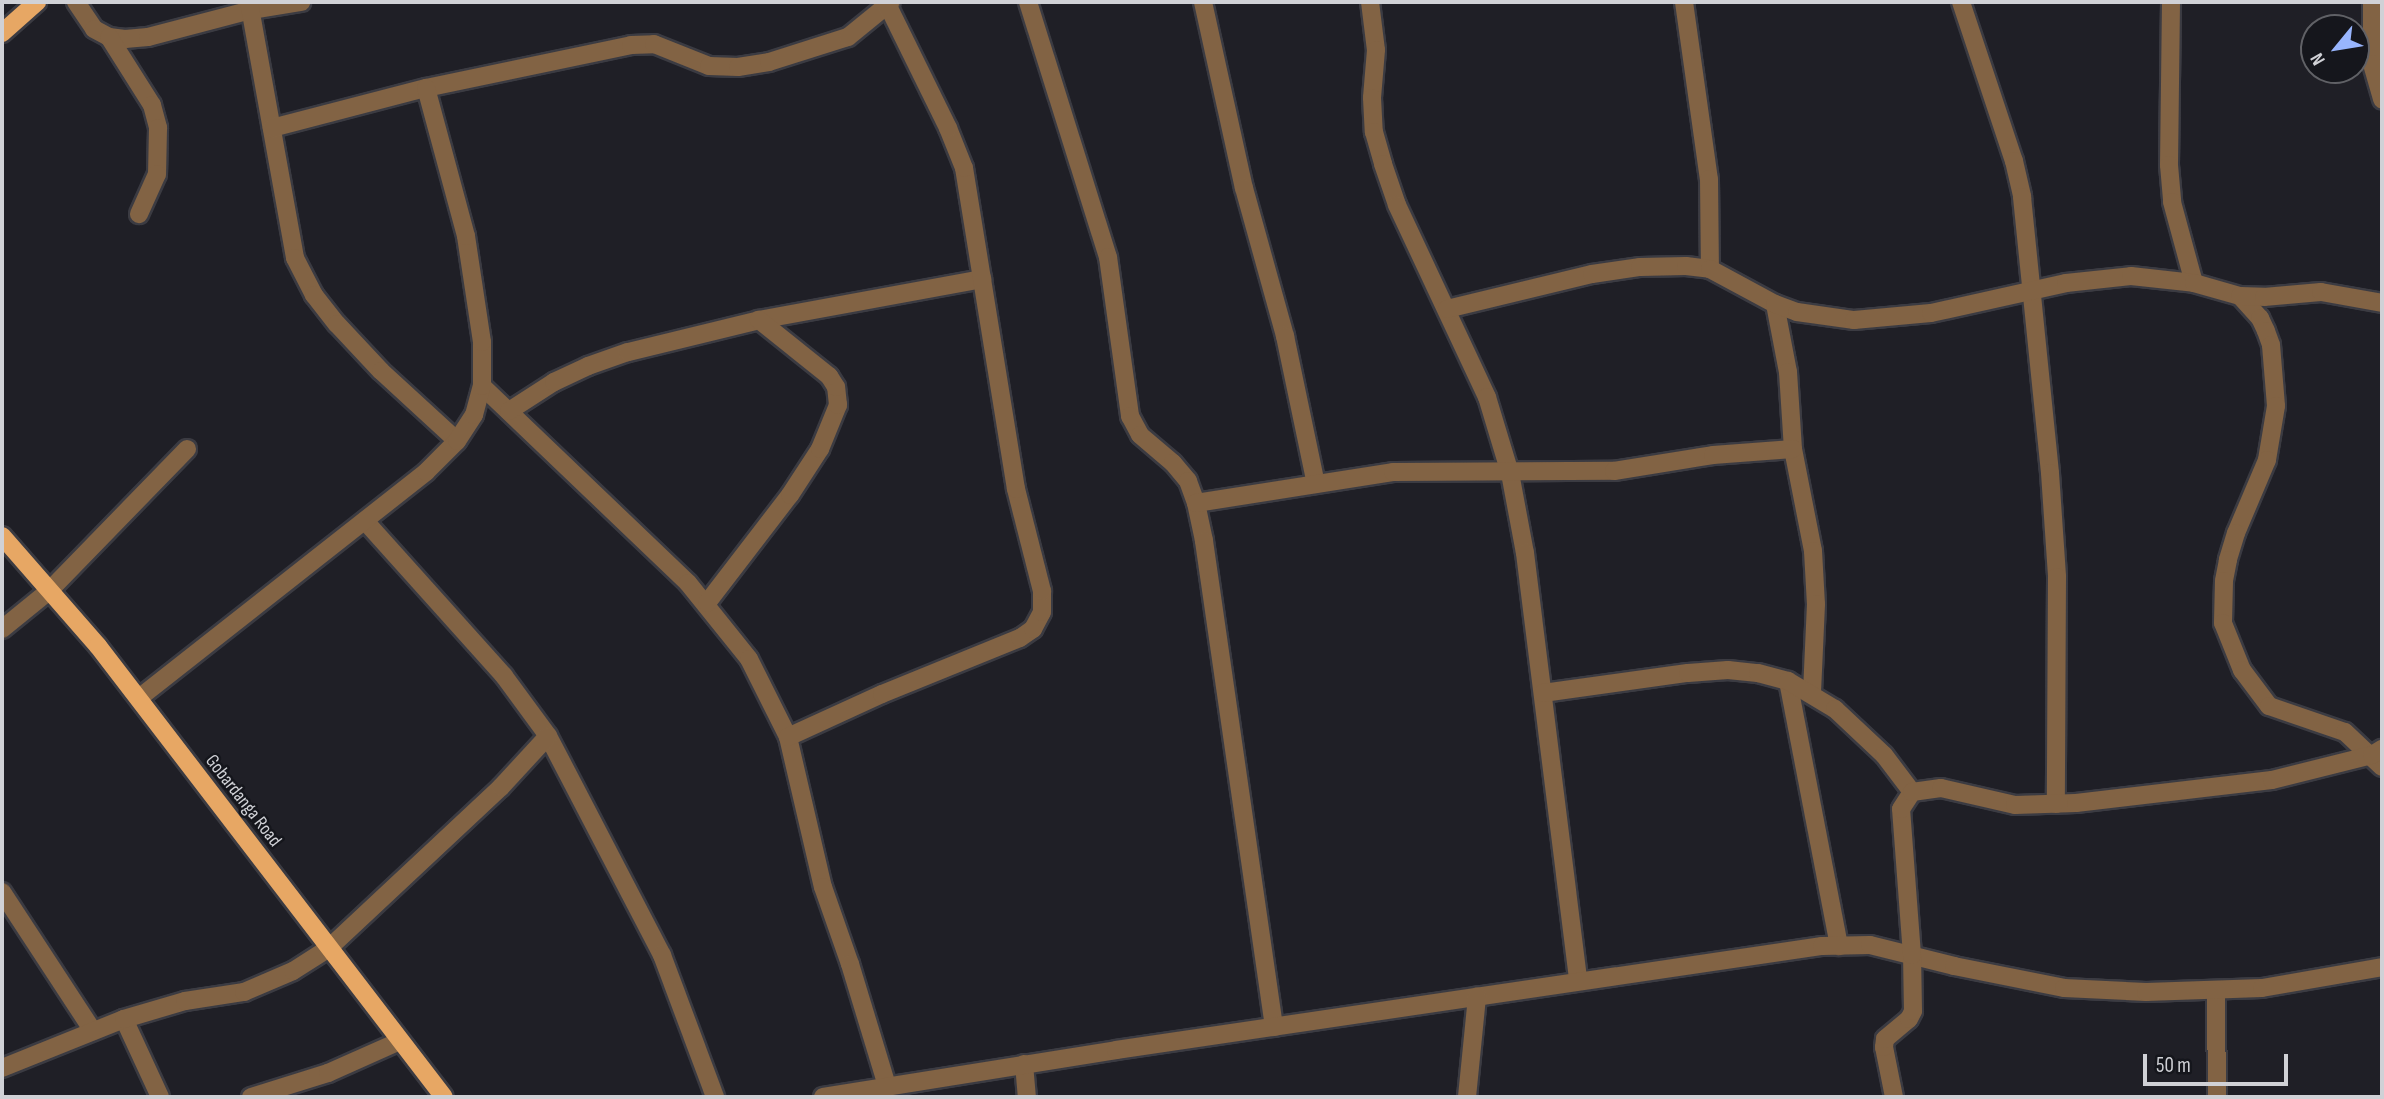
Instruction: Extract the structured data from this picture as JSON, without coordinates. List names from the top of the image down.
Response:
{
  "streets": {
    "main road": ["Gobardanga Road"]
  },
  "scale_bar": "50 m",
  "north": "bottom left"
}
